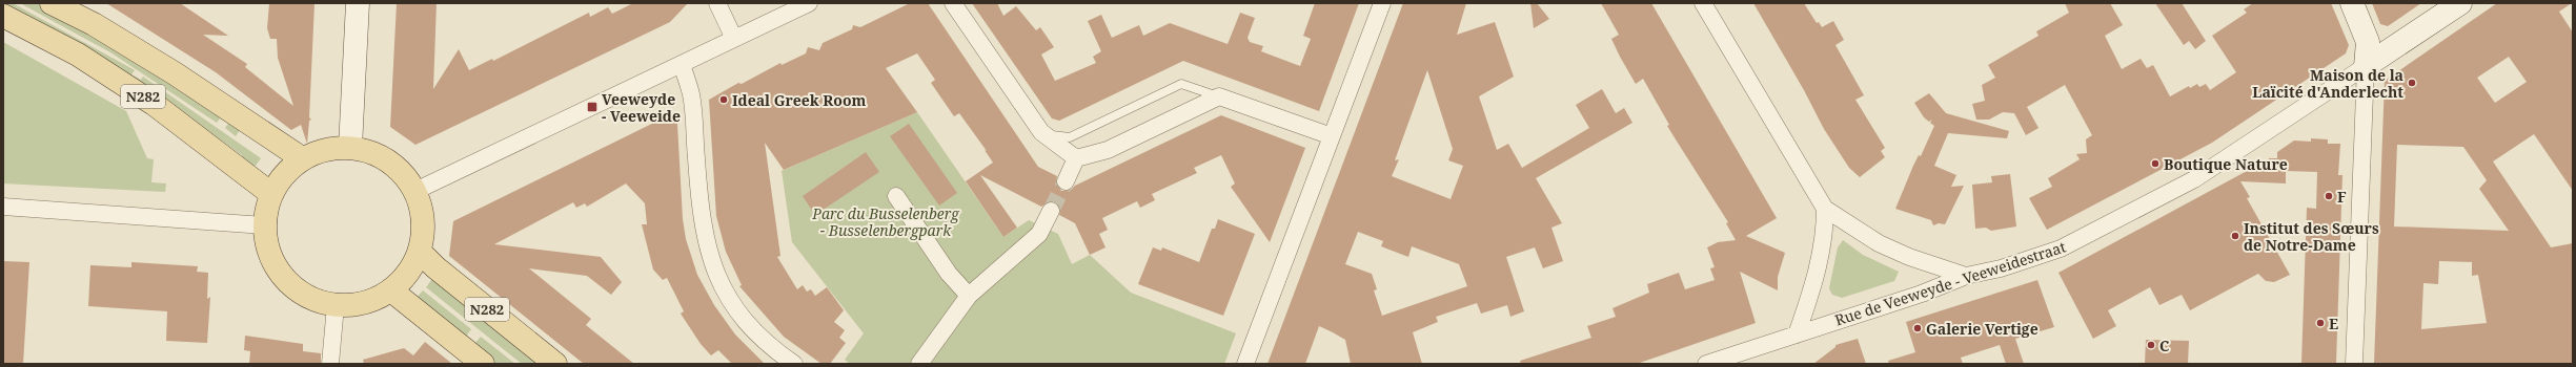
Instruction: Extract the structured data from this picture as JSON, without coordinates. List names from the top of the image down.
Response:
{
  "streets": {
    "main road": ["N282"],
    "street": ["Rue de Veeweyde - Veeweidestraat"]
  },
  "parks": ["Parc du Busselenberg - Busselenbergpark"],
  "places": {
    "other": [
      "Maison de la Laïcité d'Anderlecht",
      "Ideal Greek Room",
      "Boutique Nature",
      "F",
      "Institut des Sœurs de Notre-Dame",
      "E",
      "Galerie Vertige",
      "C"
    ],
    "transit": ["Veeweyde - Veeweide"]
  }
}
